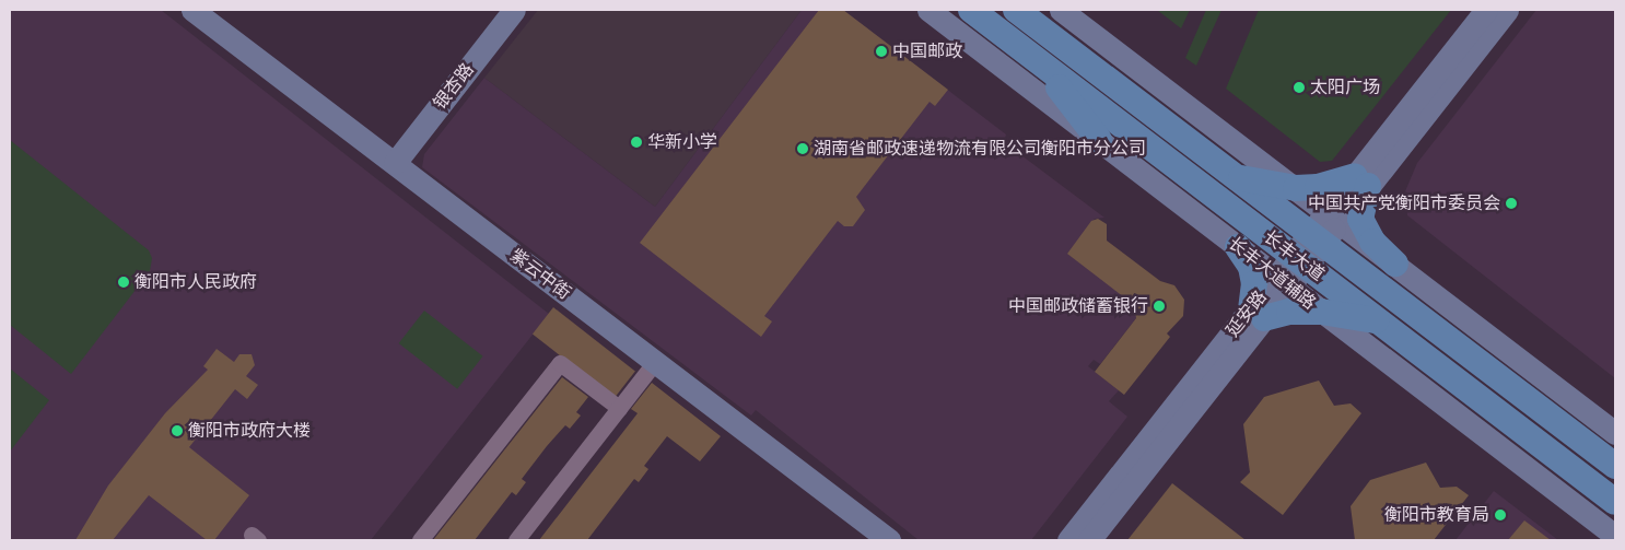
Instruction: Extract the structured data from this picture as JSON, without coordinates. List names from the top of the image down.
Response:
{
  "streets": {
    "main road": [
      "银杏路",
      "长丰大道",
      "长丰大道辅路",
      "紫云中街",
      "延安路"
    ]
  },
  "crossings": [
    ["银杏路", "紫云中街"],
    ["长丰大道", "延安路"],
    ["长丰大道辅路", "延安路"]
  ],
  "places": [
    "中国邮政",
    "太阳广场",
    "华新小学",
    "湖南省邮政速递物流有限公司衡阳市分公司",
    "中国共产党衡阳市委员会",
    "衡阳市人民政府",
    "中国邮政储蓄银行",
    "衡阳市政府大楼",
    "衡阳市教育局"
  ]
}
